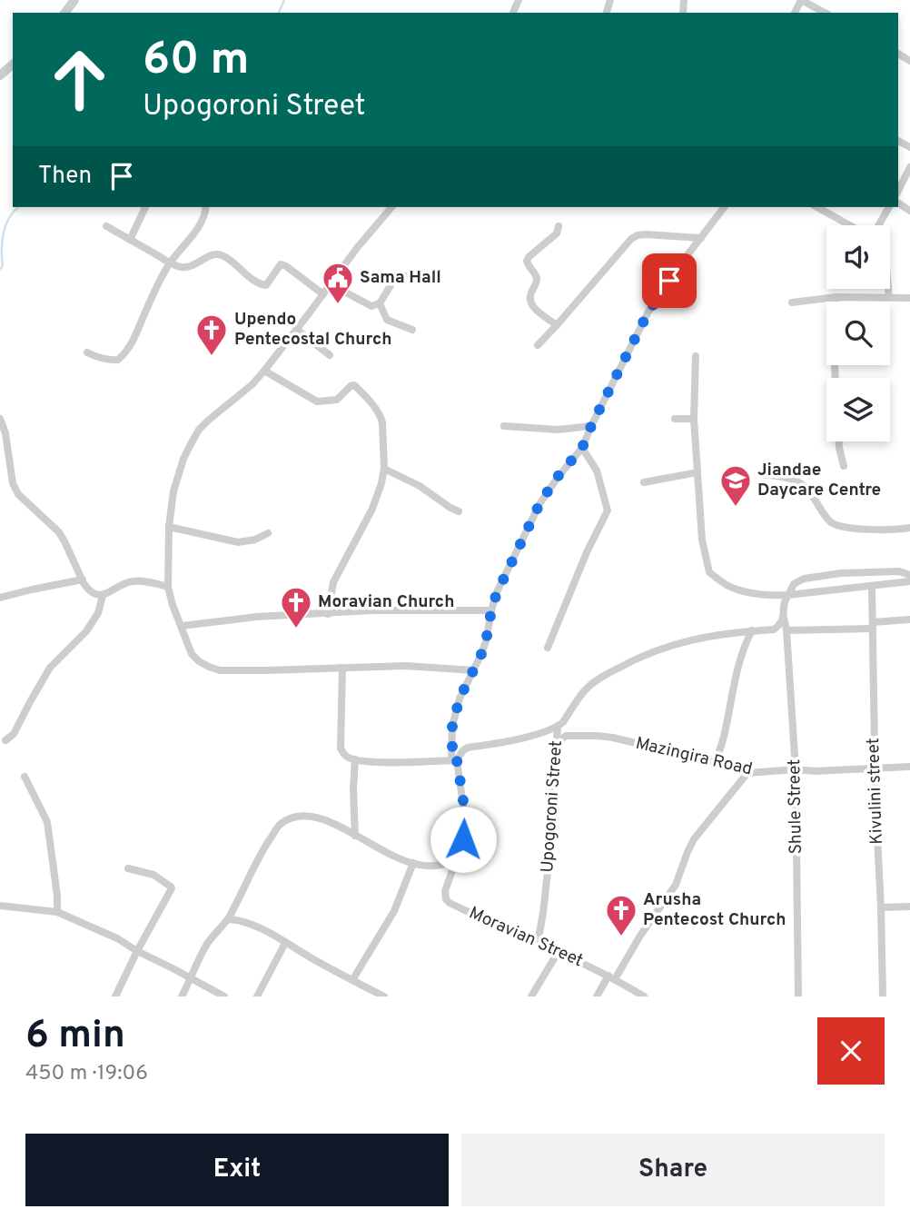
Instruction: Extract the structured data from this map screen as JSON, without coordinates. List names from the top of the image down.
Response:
{
  "streets": {
    "street": [
      "Mazingira Road",
      "Kivulini street",
      "Upogoroni Street",
      "Shule Street",
      "Moravian Street"
    ]
  },
  "crossings": [
    ["Mazingira Road", "Kivulini street"],
    ["Mazingira Road", "Upogoroni Street"],
    ["Mazingira Road", "Shule Street"],
    ["Upogoroni Street", "Moravian Street"]
  ],
  "places": {
    "public building": ["Sama Hall"],
    "church": ["Upendo Pentecostal Church", "Moravian Church", "Arusha Pentecost Church"],
    "school or university": ["Jiandae Daycare Centre"]
  },
  "page": {
    "turn": ["60 m", "Upogoroni Street"],
    "then": "Then",
    "heading": ["6 min", "450 m · 19:06"],
    "buttons": ["Exit", "Share"]
  }
}
